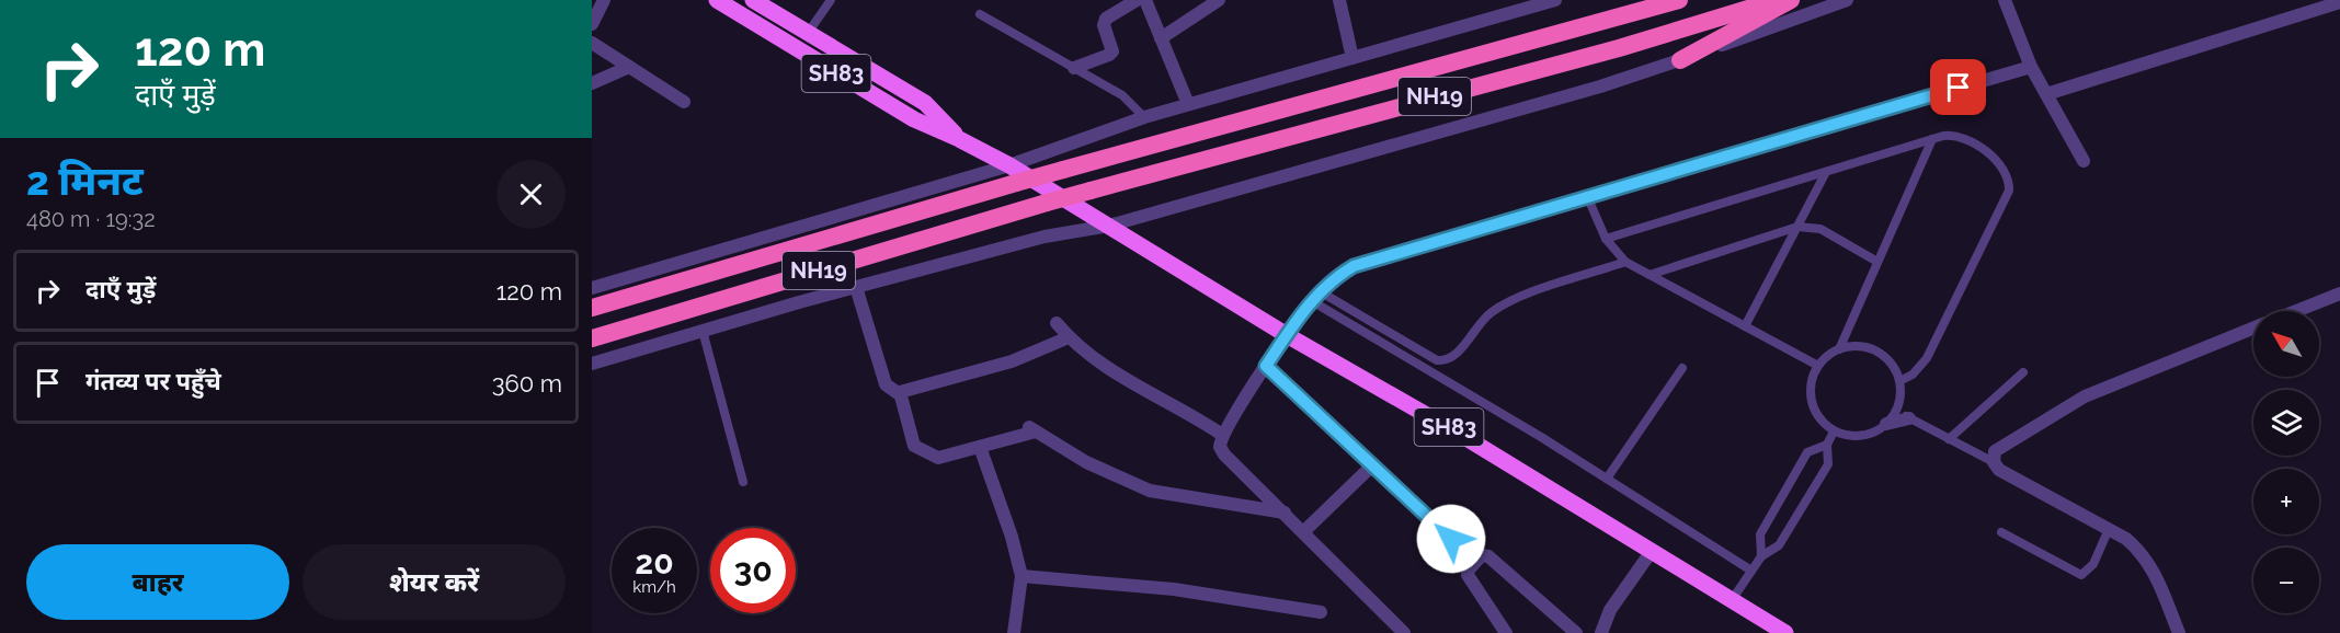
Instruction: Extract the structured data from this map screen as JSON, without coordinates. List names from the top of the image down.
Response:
{
  "streets": {
    "highway": ["NH19"],
    "main road": ["SH83"]
  },
  "crossings": [
    ["SH83", "NH19"]
  ],
  "north": "top left",
  "page": {
    "turn": ["120 m", "दाएँ मुड़ें"],
    "heading": ["2 मिनट", "480 m · 19:32"],
    "list": [
      {
        "name": "दाएँ मुड़ें",
        "value": "120 m"
      },
      {
        "name": "गंतव्य पर पहुँचे",
        "value": "360 m"
      }
    ],
    "map_buttons": ["+", "−"],
    "speed": "20 km/h",
    "limit": "30",
    "buttons": ["बाहर", "शेयर करें"]
  }
}
